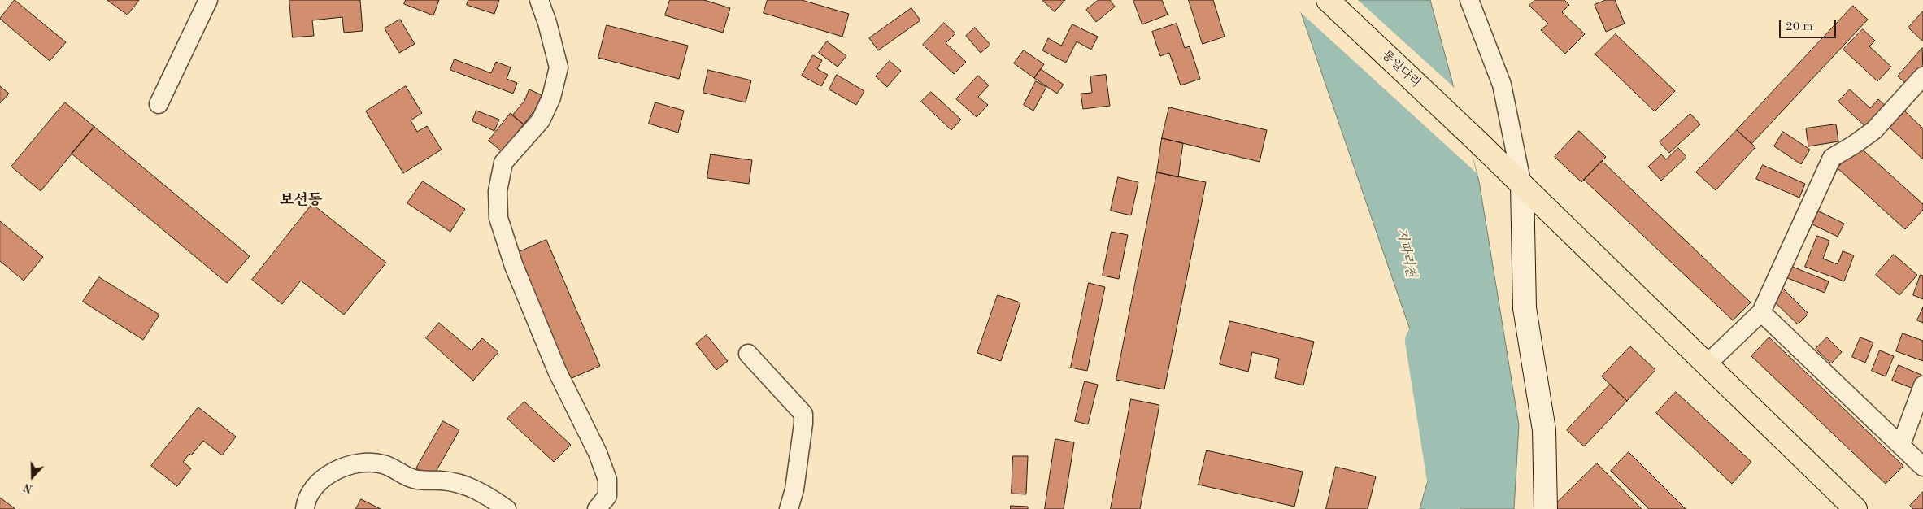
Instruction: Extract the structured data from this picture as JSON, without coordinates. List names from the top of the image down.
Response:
{
  "streets": {
    "main road": ["통일다리"]
  },
  "districts": ["보선동"],
  "water": ["지파리천"],
  "scale_bar": "20 m",
  "north": "bottom"
}
